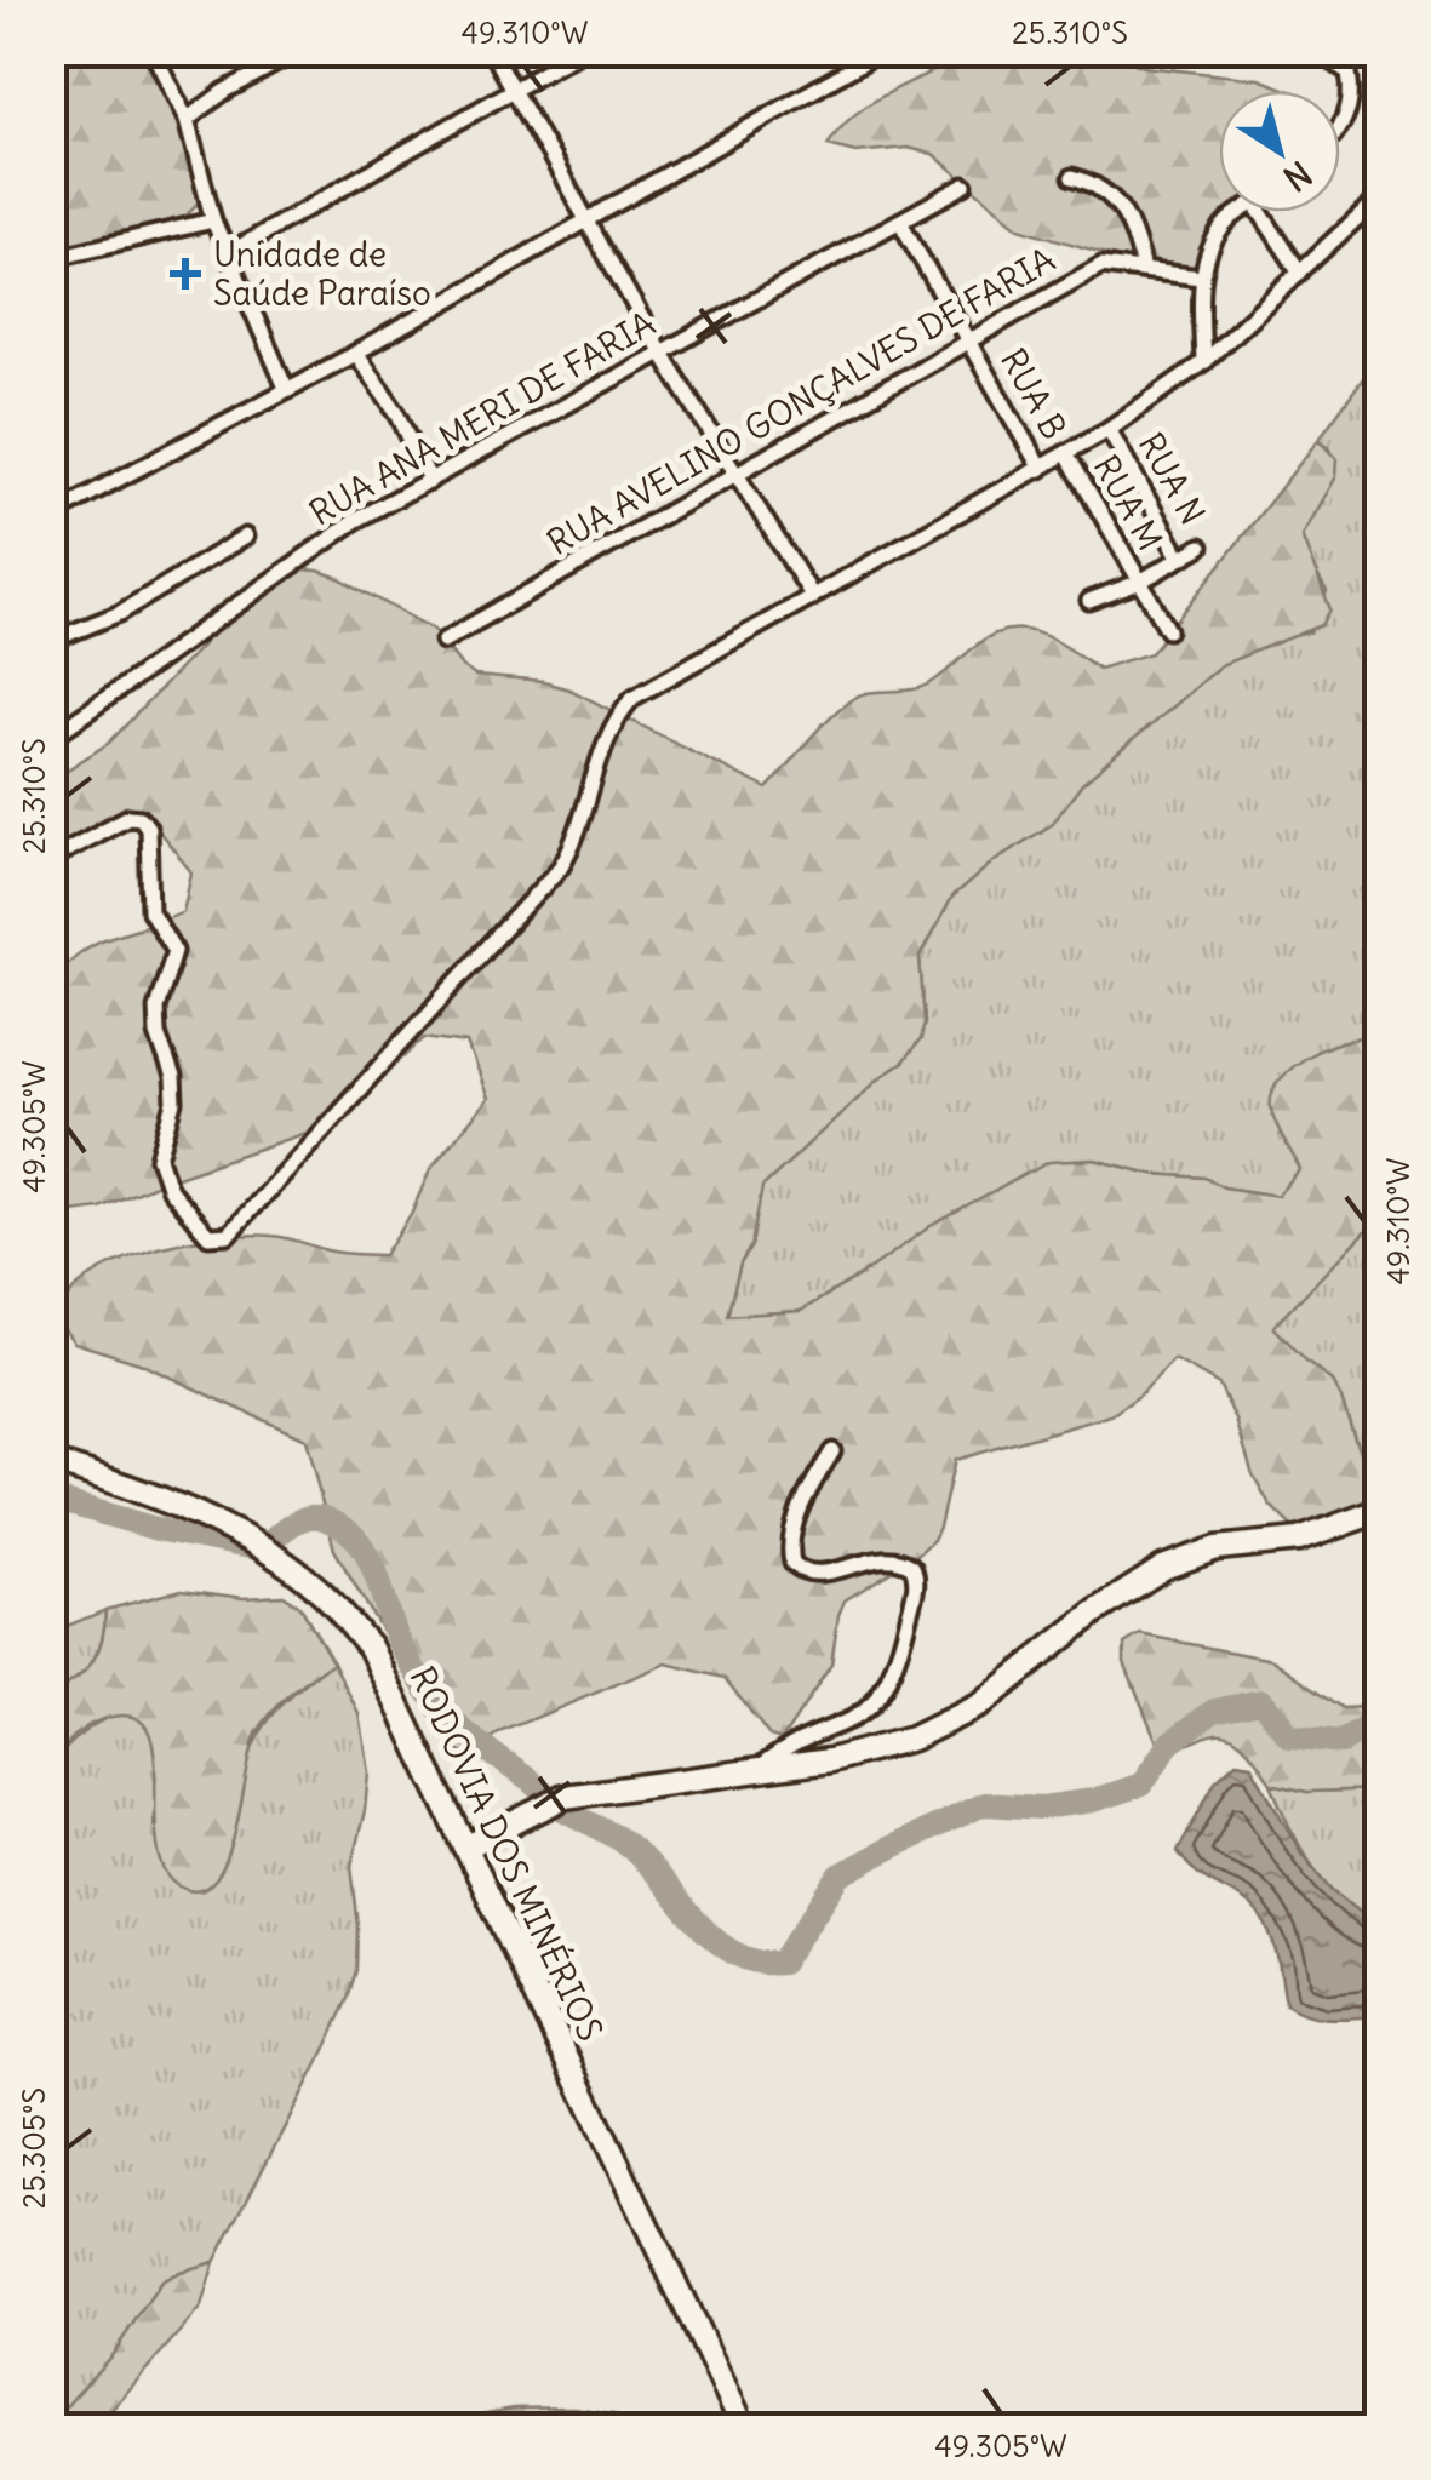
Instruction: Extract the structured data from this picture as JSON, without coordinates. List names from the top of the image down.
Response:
{
  "streets": {
    "main road": ["RODOVIA DOS MINÉRIOS"],
    "street": [
      "RUA B",
      "RUA AVELINO GONÇALVES DE FARIA",
      "RUA ANA MERI DE FARIA",
      "RUA N",
      "RUA M"
    ]
  },
  "crossings": [
    ["RUA B", "RUA AVELINO GONÇALVES DE FARIA"],
    ["RUA B", "RUA ANA MERI DE FARIA"]
  ],
  "places": {
    "health": ["Unidade de Saúde Paraíso"]
  },
  "north": "bottom right",
  "coordinates": [
    "49.310°W",
    "25.310°S",
    "49.305°W",
    "25.305°S"
  ]
}
